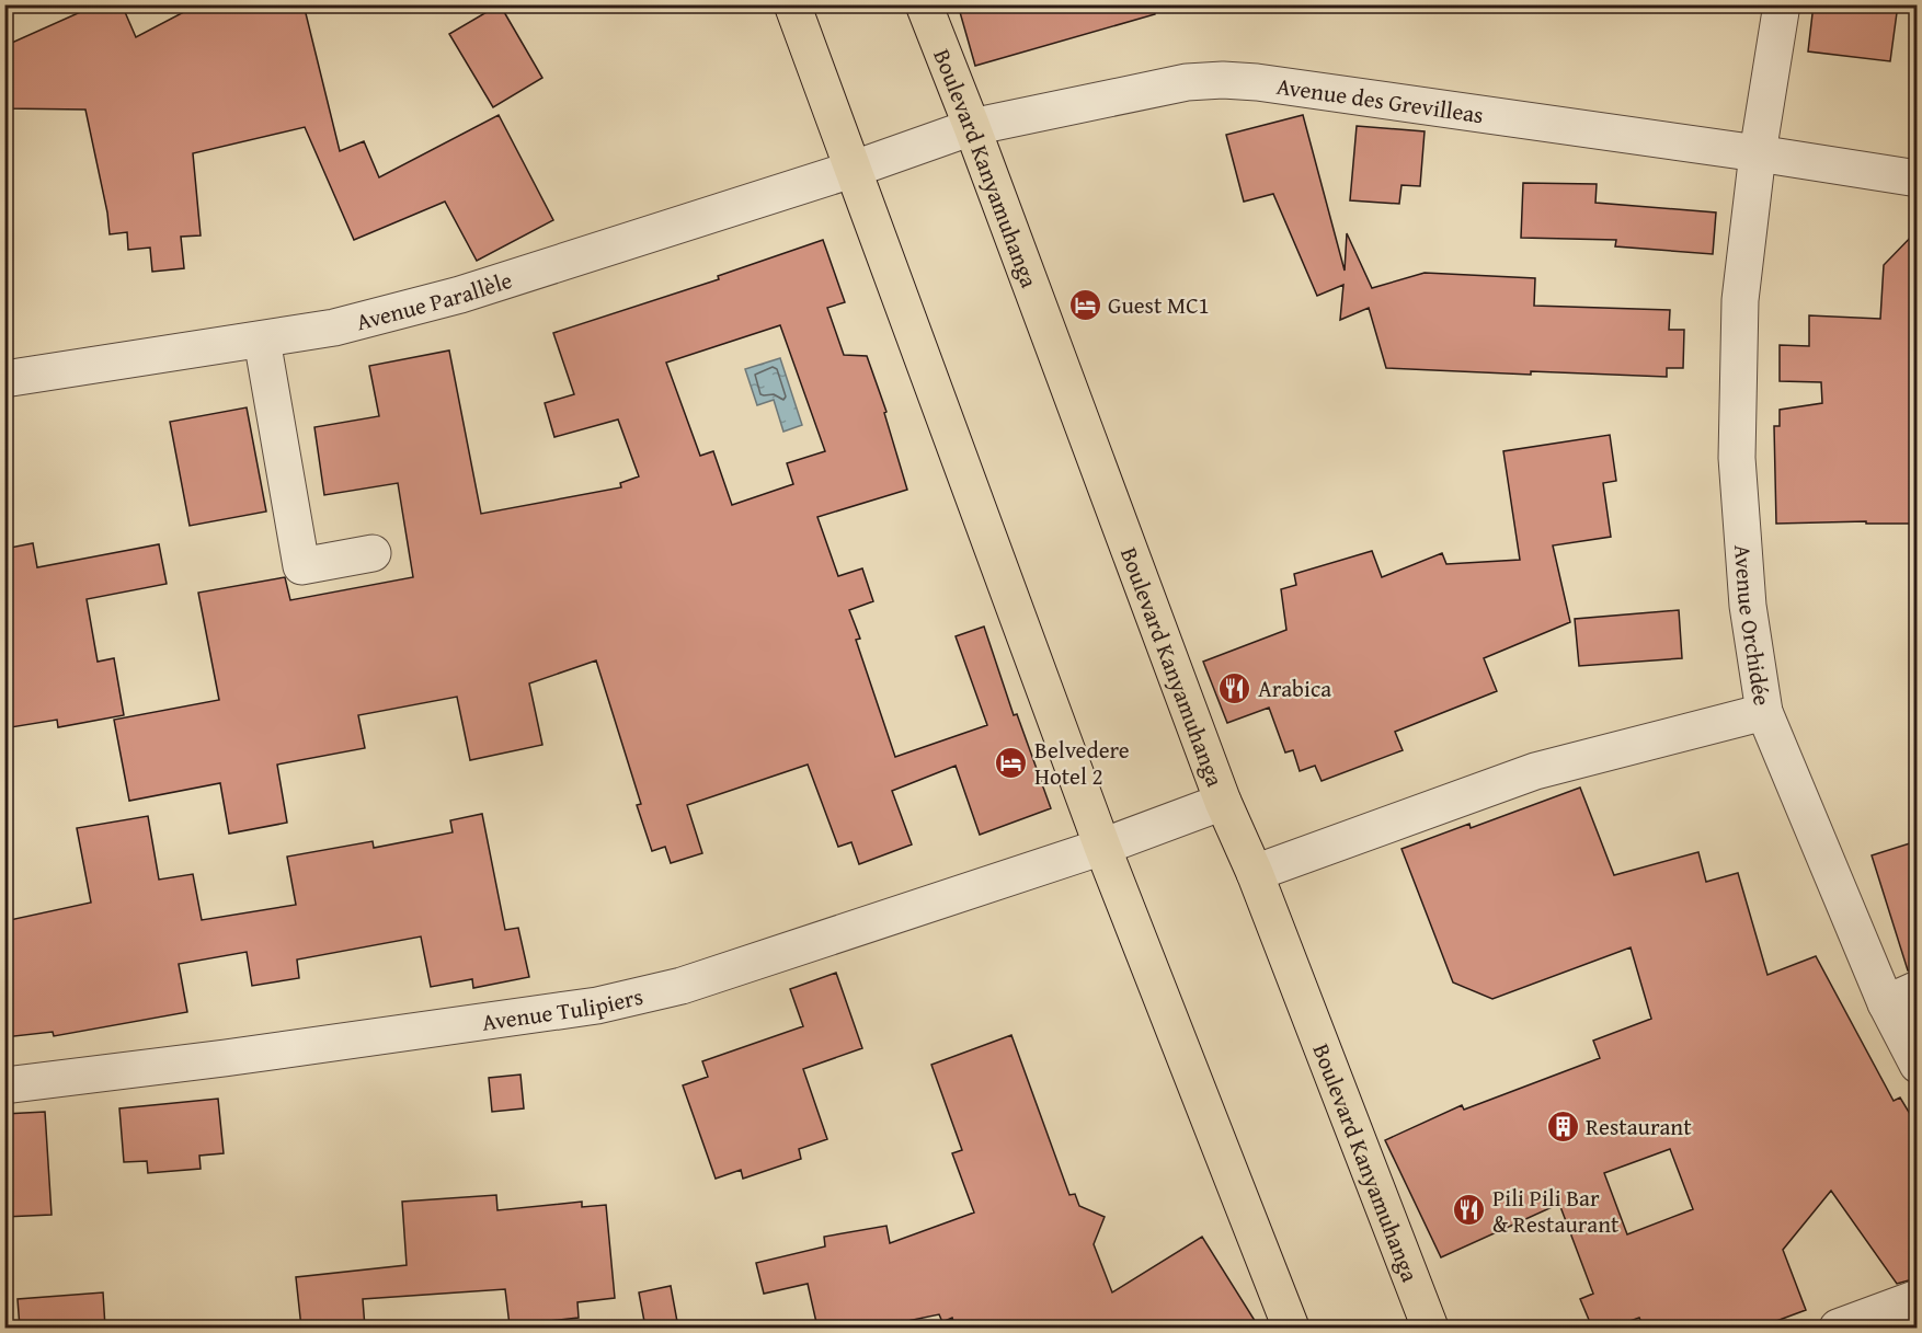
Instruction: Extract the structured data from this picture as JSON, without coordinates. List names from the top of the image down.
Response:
{
  "streets": {
    "main road": ["Boulevard Kanyamuhanga"],
    "street": [
      "Avenue des Grevilleas",
      "Avenue Parallèle",
      "Avenue Orchidée",
      "Avenue Tulipiers"
    ]
  },
  "crossings": [
    ["Avenue des Grevilleas", "Boulevard Kanyamuhanga"],
    ["Avenue des Grevilleas", "Avenue Parallèle"],
    ["Avenue des Grevilleas", "Avenue Orchidée"],
    ["Boulevard Kanyamuhanga", "Avenue Tulipiers"]
  ],
  "places": {
    "hotel": ["Guest MC1", "Belvedere Hotel 2"],
    "restaurant": ["Arabica", "Pili Pili Bar & Restaurant"],
    "building": ["Restaurant"]
  }
}
